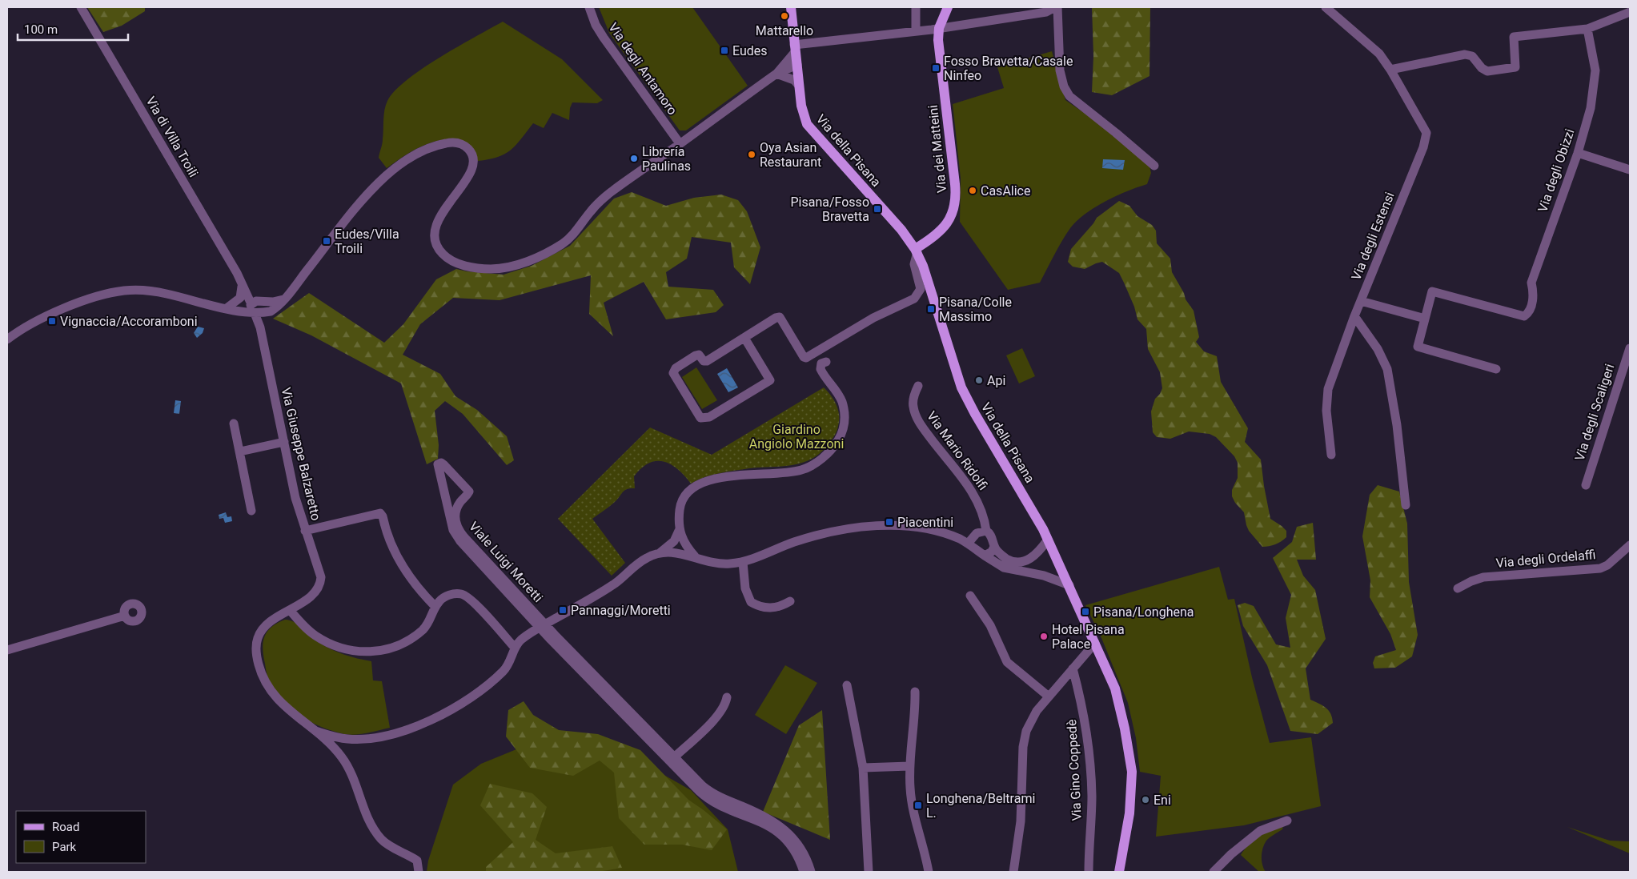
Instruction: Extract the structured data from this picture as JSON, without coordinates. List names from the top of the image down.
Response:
{
  "streets": {
    "main road": ["Via dei Matteini", "Via della Pisana"],
    "street": [
      "Via degli Antamoro",
      "Via di Villa Troili",
      "Via degli Obizzi",
      "Via degli Estensi",
      "Via degli Scaligeri",
      "Via Mario Ridolfi",
      "Via Giuseppe Balzaretto",
      "Via degli Ordelaffi",
      "Viale Luigi Moretti",
      "Via Gino Coppedè"
    ]
  },
  "crossings": [
    ["Via di Villa Troili", "Via Giuseppe Balzaretto"],
    ["Via dei Matteini", "Via della Pisana"]
  ],
  "parks": ["Giardino Angiolo Mazzoni"],
  "places": {
    "other": [
      "Mattarello",
      "Oya Asian Restaurant",
      "Librería Paulinas",
      "CasAlice",
      "Api",
      "Hotel Pisana Palace",
      "Eni"
    ],
    "transit": [
      "Eudes",
      "Fosso Bravetta/Casale Ninfeo",
      "Pisana/Fosso Bravetta",
      "Eudes/Villa Troili",
      "Pisana/Colle Massimo",
      "Vignaccia/Accoramboni",
      "Piacentini",
      "Pannaggi/Moretti",
      "Pisana/Longhena",
      "Longhena/Beltrami L."
    ]
  },
  "legend": ["Road", "Park"],
  "scale_bar": "100 m"
}
